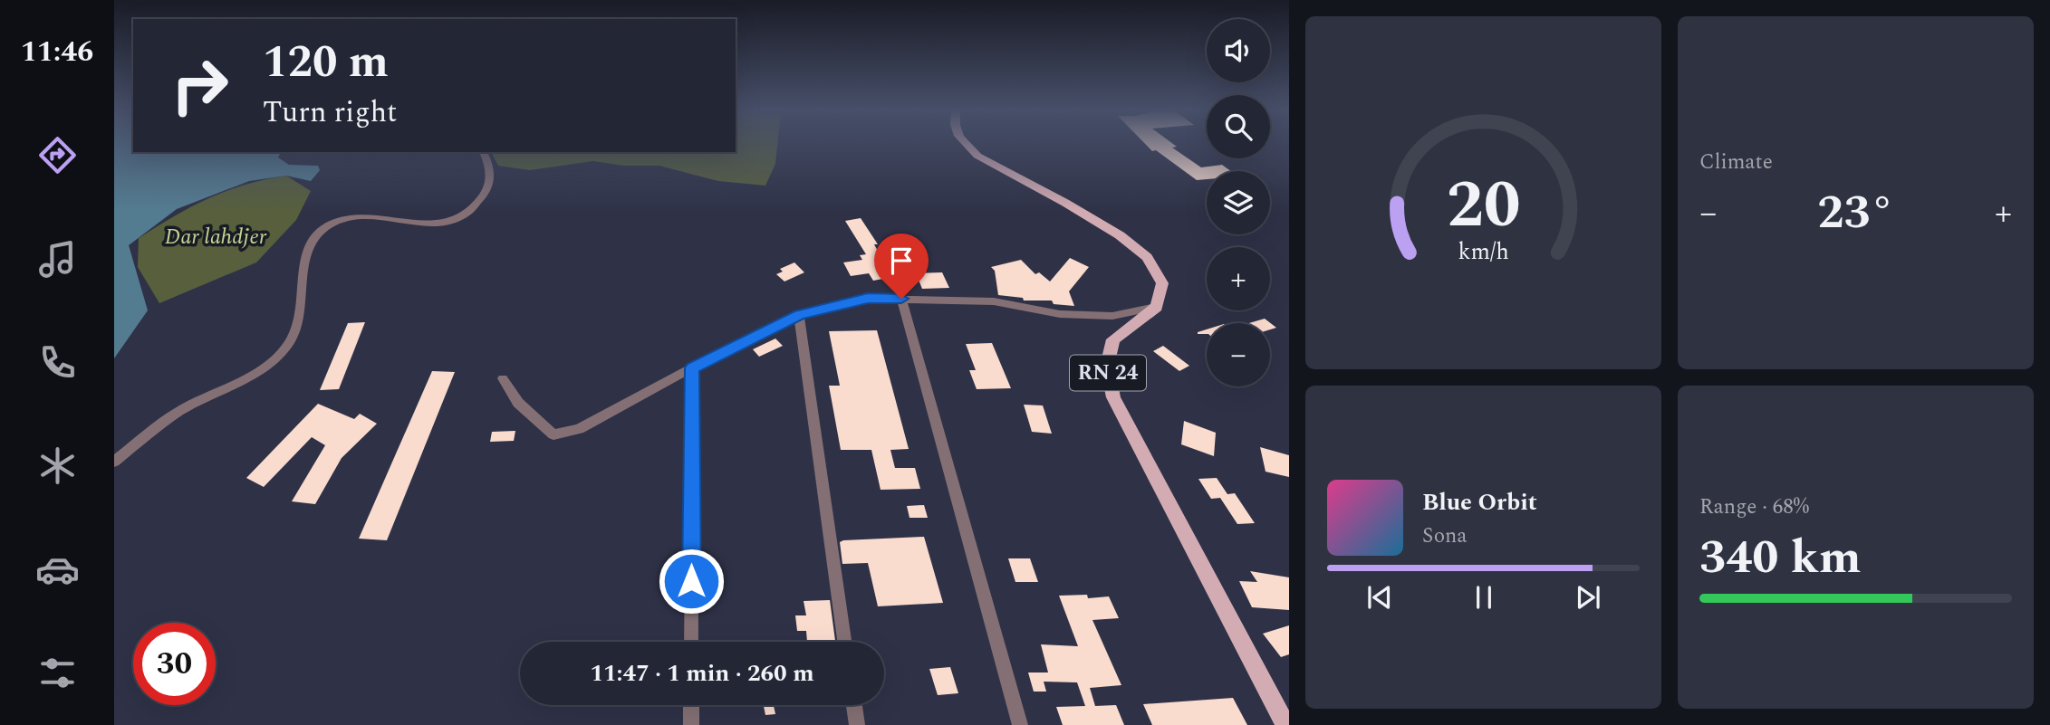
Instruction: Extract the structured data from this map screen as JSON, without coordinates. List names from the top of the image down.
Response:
{
  "streets": {
    "main road": ["RN 24"]
  },
  "parks": ["Dar lahdjer"],
  "page": {
    "tabs": "11:46",
    "tile": [
      "Climate",
      ["Range · 68%", "340 km"]
    ],
    "map_buttons": ["+", "−"],
    "turn": ["120 m", "Turn right"],
    "heat": ["−", "23°", "+"],
    "song": ["Blue Orbit", "Sona"],
    "limit": "30",
    "trip": "11:47 · 1 min · 260 m",
    "gauge": ["20", "km/h"]
  }
}
